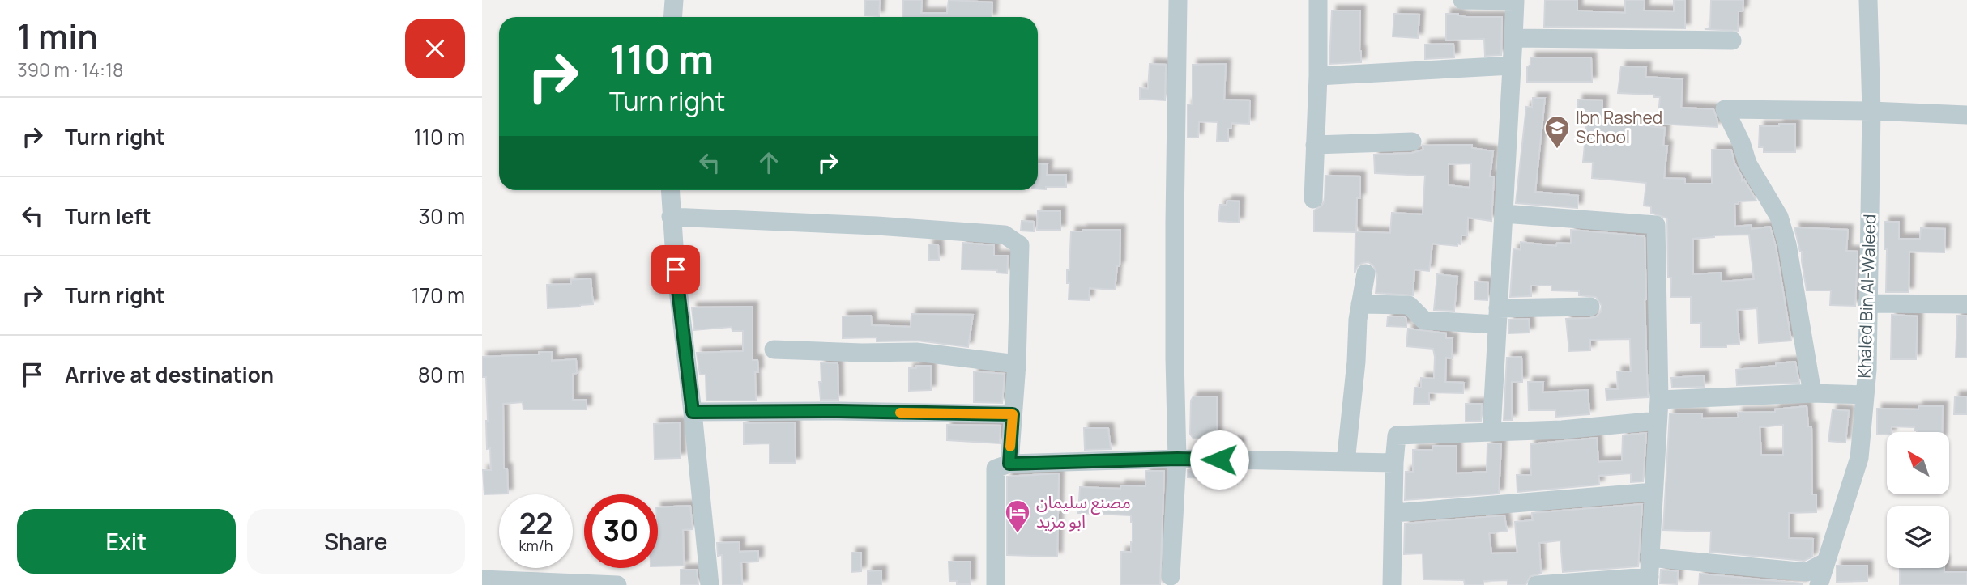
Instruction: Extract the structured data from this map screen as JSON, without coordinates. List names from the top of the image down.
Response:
{
  "streets": {
    "street": ["Khaled Bin Al-Waleed"]
  },
  "places": {
    "school or university": ["Ibn Rashed School"],
    "hotel": ["مصنع سليمان ابو مزيد"]
  },
  "north": "top left",
  "page": {
    "heading": ["1 min", "390 m · 14:18"],
    "turn": ["110 m", "Turn right"],
    "list": [
      {
        "name": "Turn right",
        "value": "110 m"
      },
      {
        "name": "Turn left",
        "value": "30 m"
      },
      {
        "name": "Turn right",
        "value": "170 m"
      },
      {
        "name": "Arrive at destination",
        "value": "80 m"
      }
    ],
    "speed": "22 km/h",
    "limit": "30",
    "buttons": ["Exit", "Share"]
  }
}
